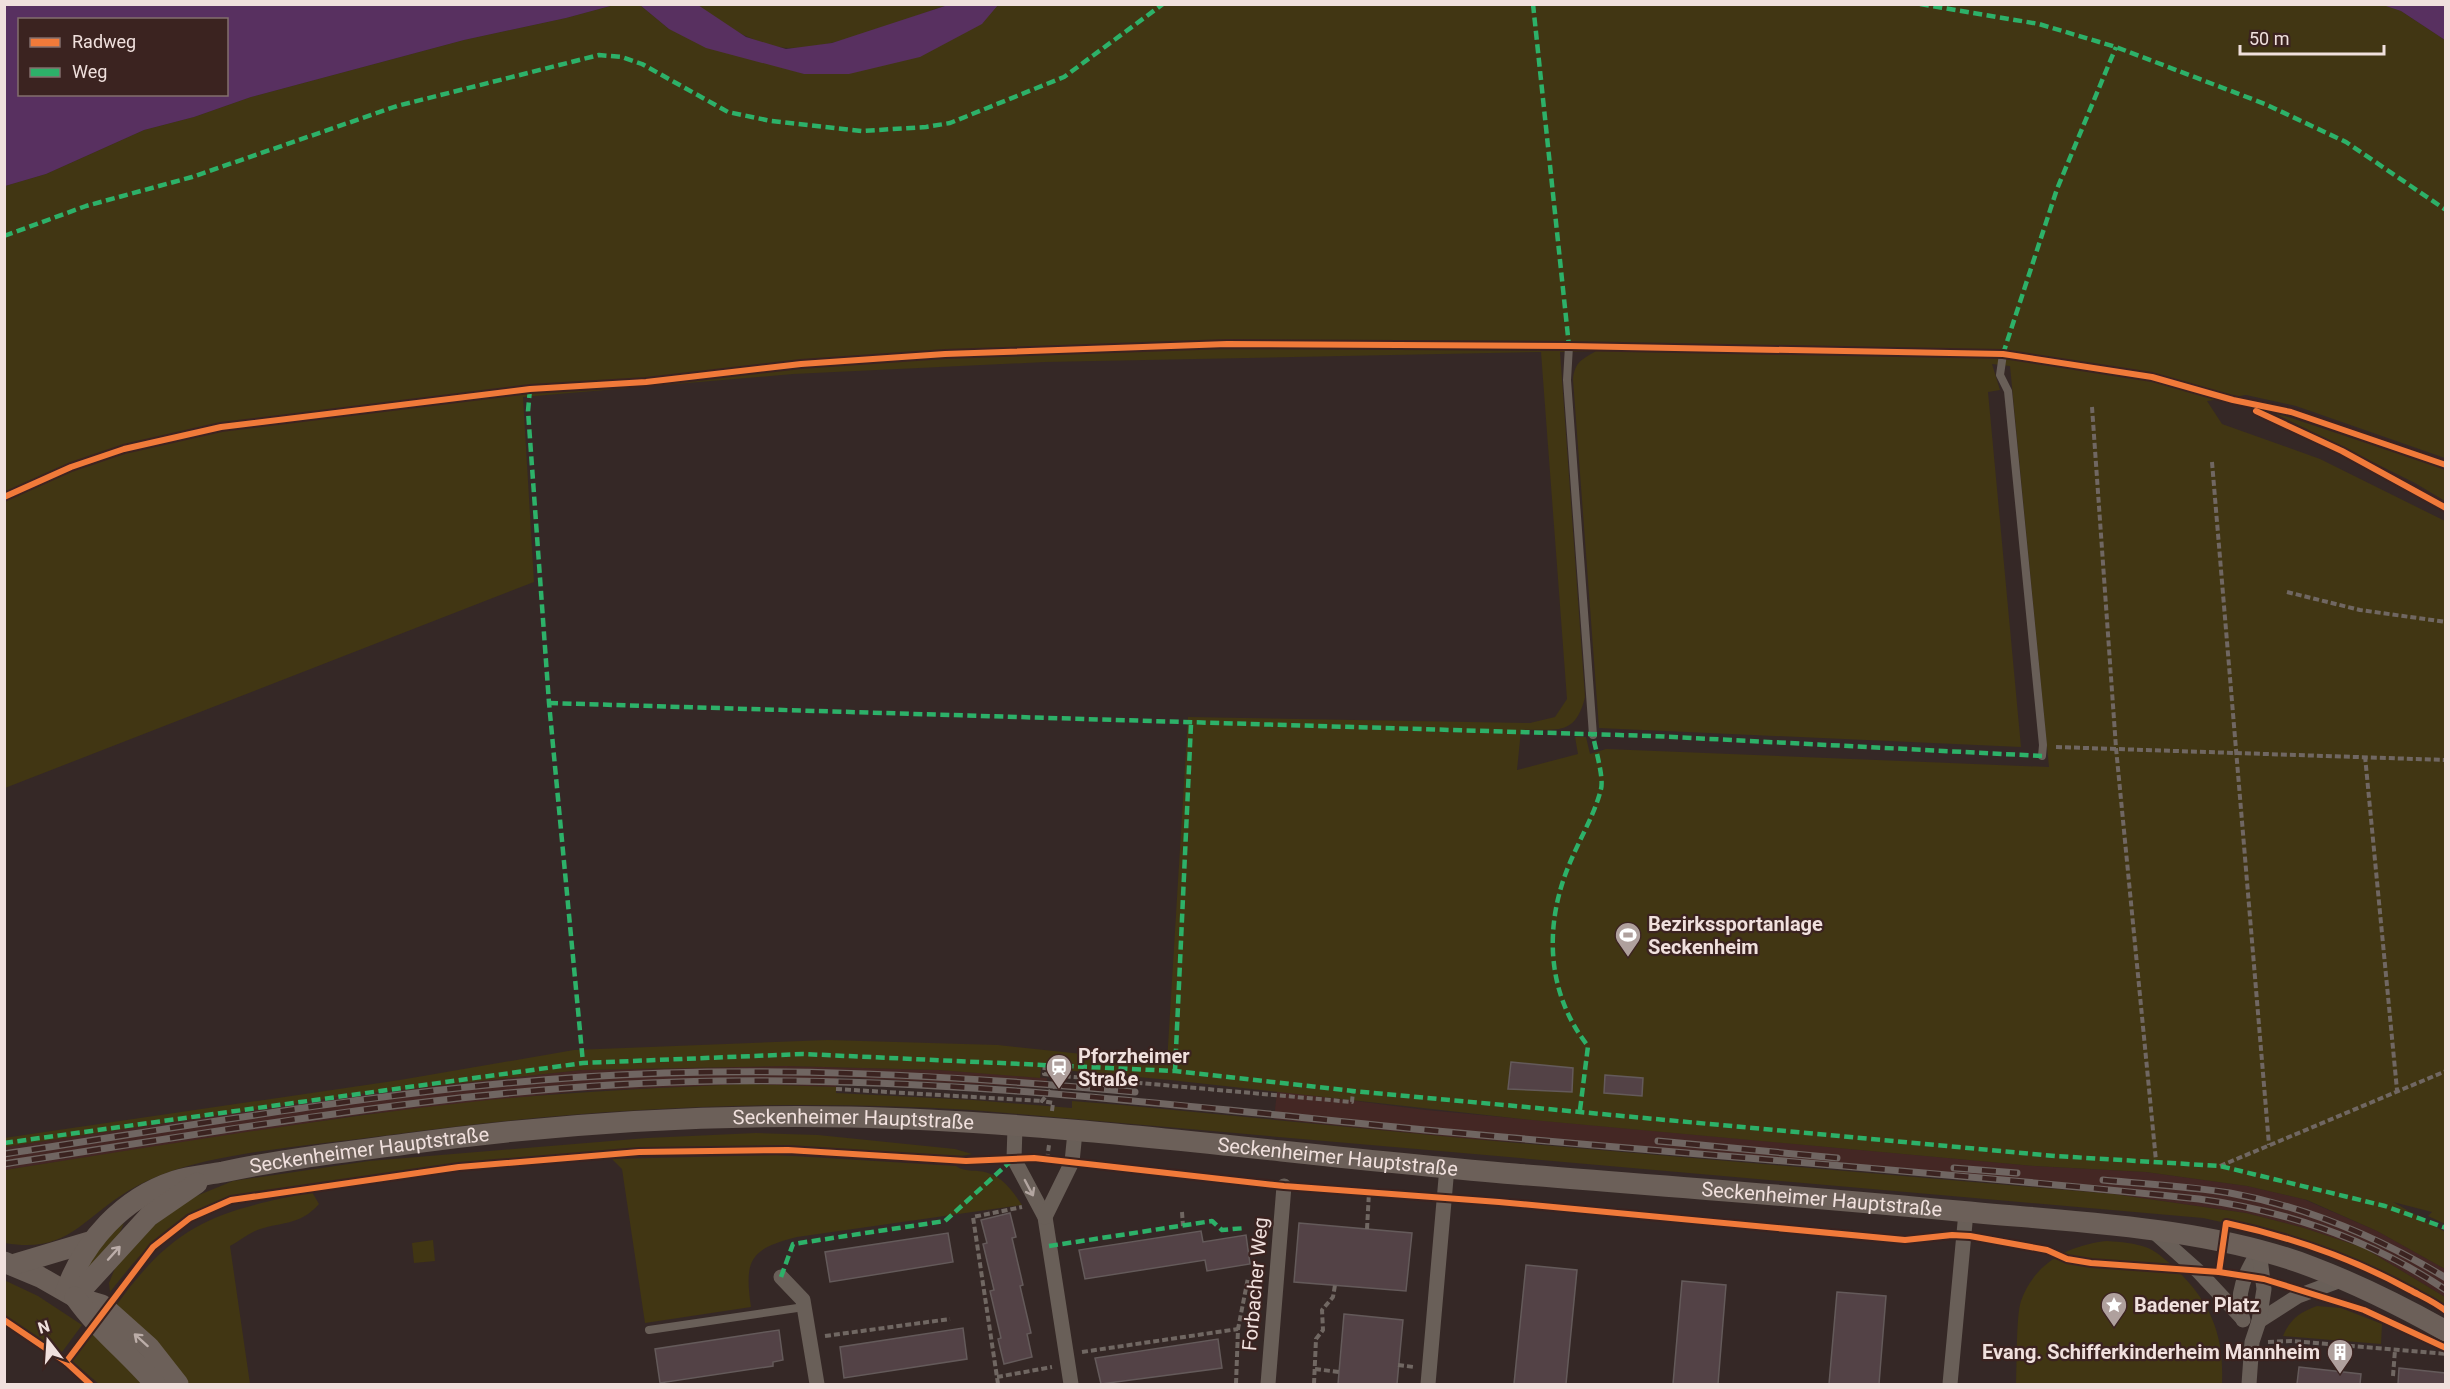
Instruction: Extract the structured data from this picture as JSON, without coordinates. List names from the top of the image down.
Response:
{
  "streets": {
    "main road": ["Seckenheimer Hauptstraße"],
    "street": ["Forbacher Weg"]
  },
  "places": {
    "sports": ["Bezirkssportanlage Seckenheim"],
    "station": ["Pforzheimer Straße"],
    "place": ["Badener Platz"],
    "building": ["Evang. Schifferkinderheim Mannheim"]
  },
  "legend": ["Radweg", "Weg"],
  "scale_bar": "50 m",
  "north": "top"
}
